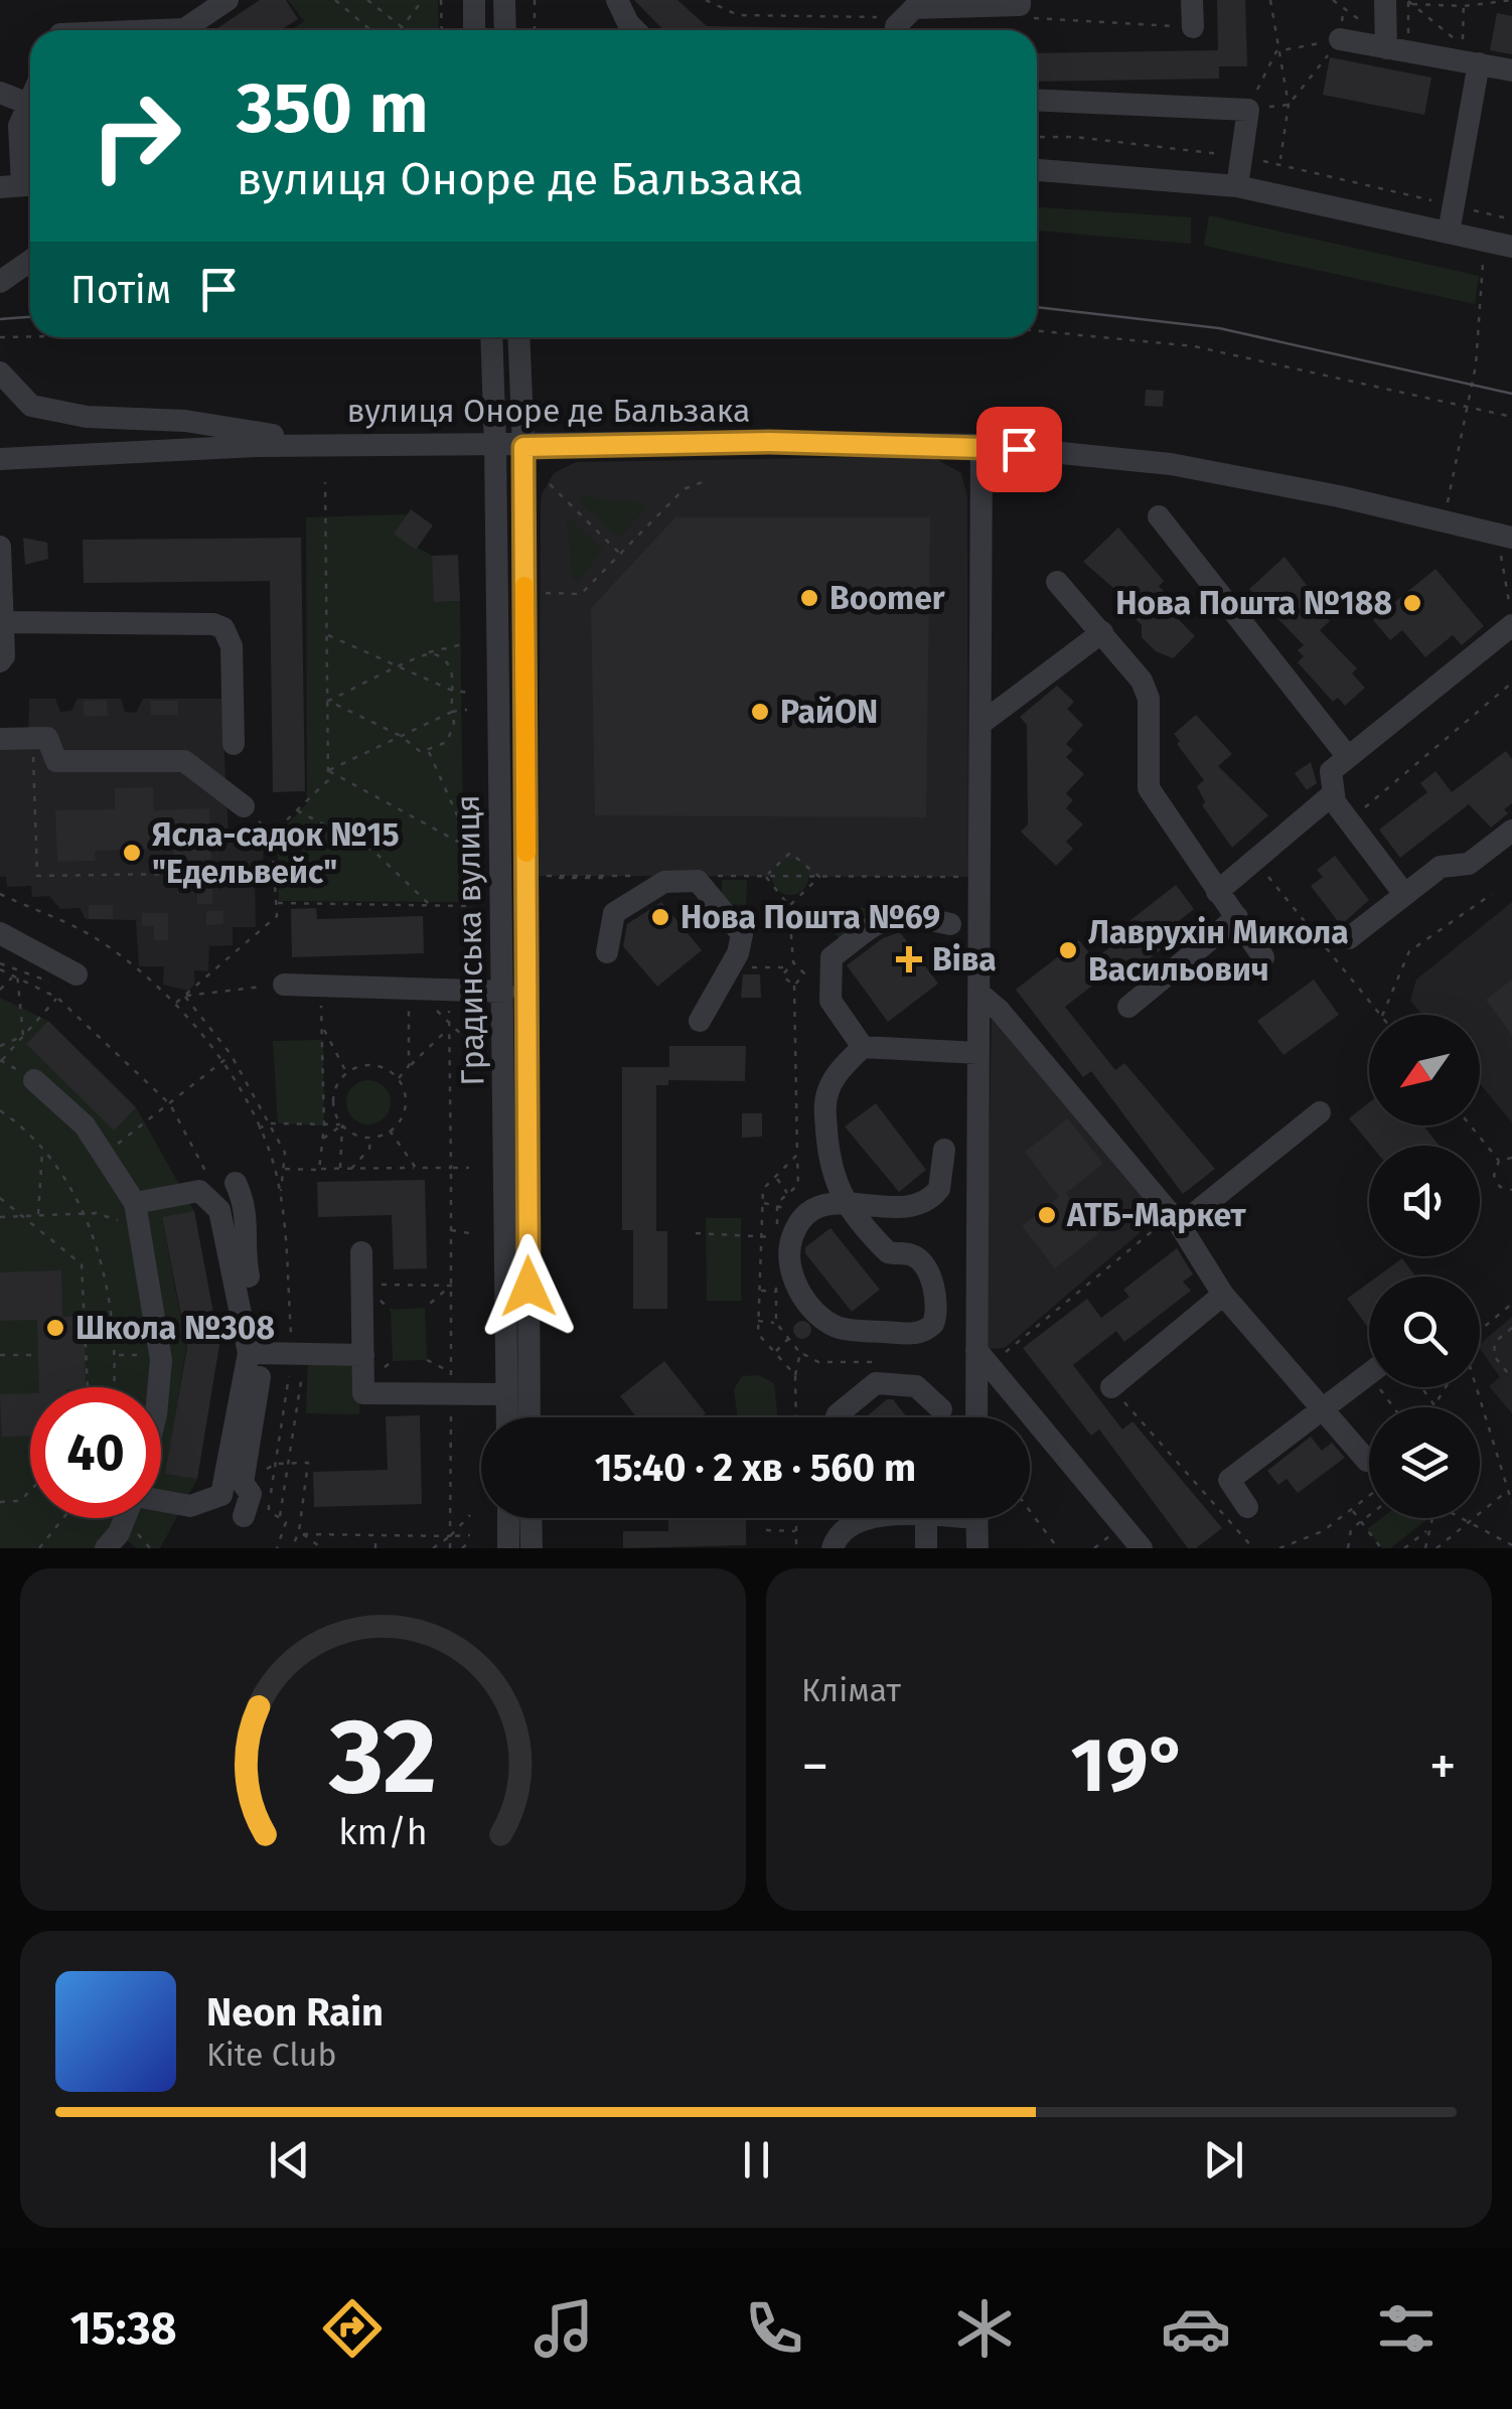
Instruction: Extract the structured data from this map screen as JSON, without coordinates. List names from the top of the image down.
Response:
{
  "streets": {
    "street": ["вулиця Оноре де Бальзака", "Градинська вулиця"]
  },
  "crossings": [
    ["вулиця Оноре де Бальзака", "Градинська вулиця"]
  ],
  "places": {
    "other": [
      "Boomer",
      "Нова Пошта №188",
      "РайON",
      "Ясла-садок №15 \"Едельвейс\"",
      "Нова Пошта №69",
      "Лаврухін Микола Васильович",
      "АТБ-Маркет",
      "Школа №308"
    ],
    "health": ["Віва"]
  },
  "north": "bottom left",
  "page": {
    "turn": ["350 m", "вулиця Оноре де Бальзака"],
    "then": "Потім",
    "limit": "40",
    "trip": "15:40 · 2 хв · 560 m",
    "tile": "Клімат",
    "heat": ["−", "19°", "+"],
    "song": ["Neon Rain", "Kite Club"],
    "tabs": "15:38",
    "gauge": ["32", "km/h"]
  }
}
